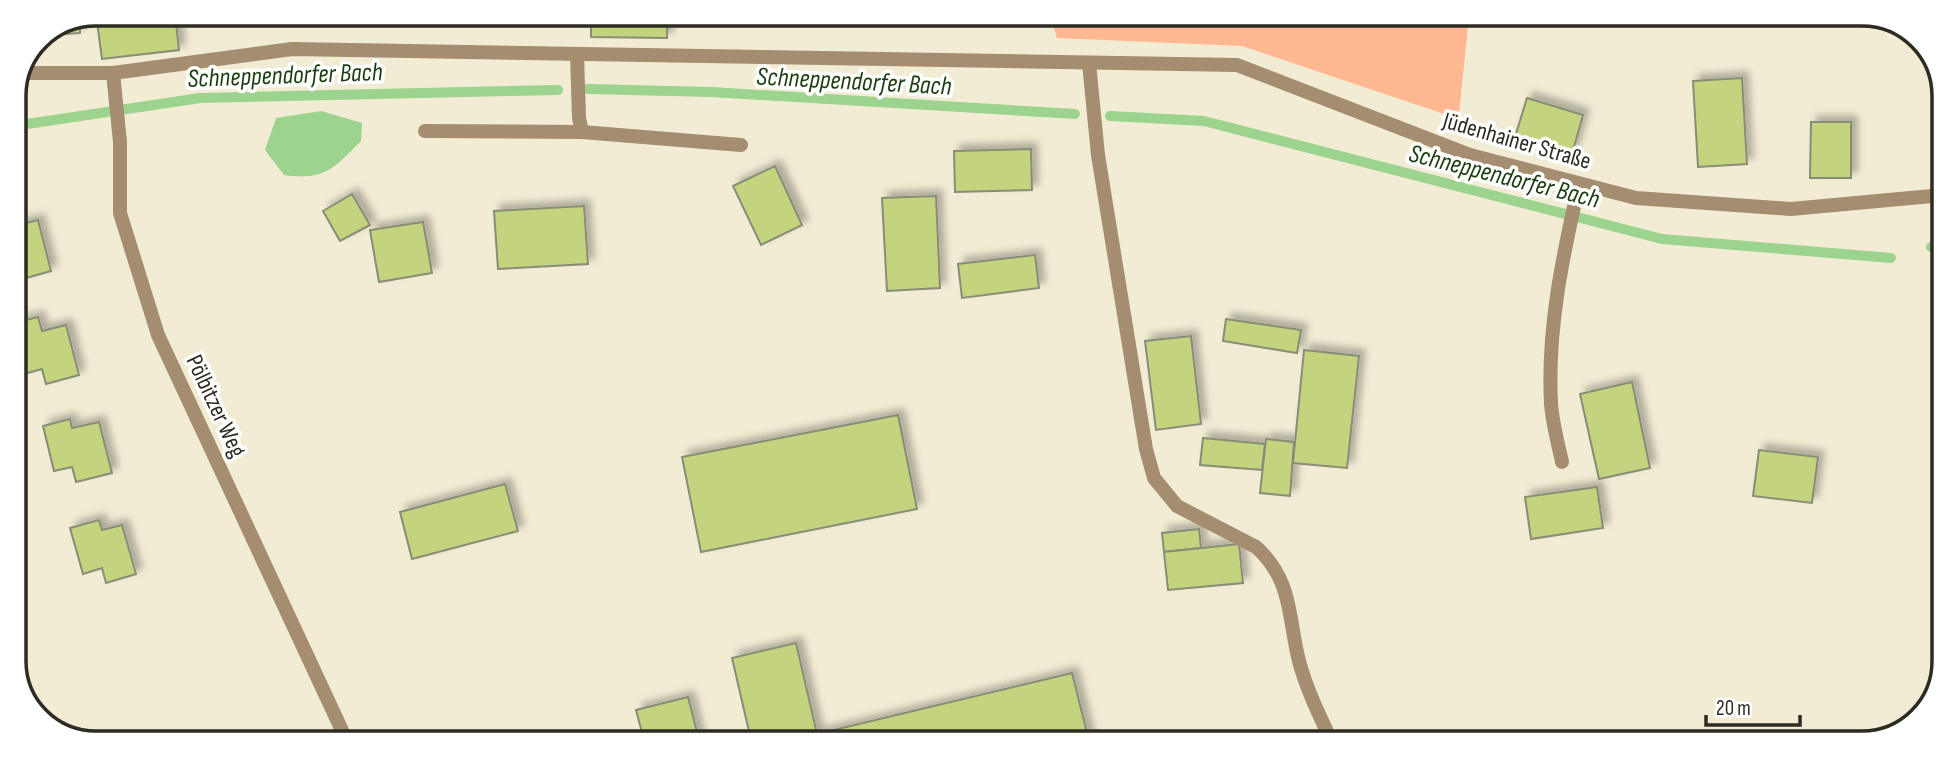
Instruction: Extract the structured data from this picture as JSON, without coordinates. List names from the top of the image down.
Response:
{
  "streets": {
    "street": ["Jüdenhainer Straße", "Pölbitzer Weg"]
  },
  "crossings": [
    ["Jüdenhainer Straße", "Pölbitzer Weg"]
  ],
  "water": ["Schneppendorfer Bach"],
  "scale_bar": "20 m"
}
